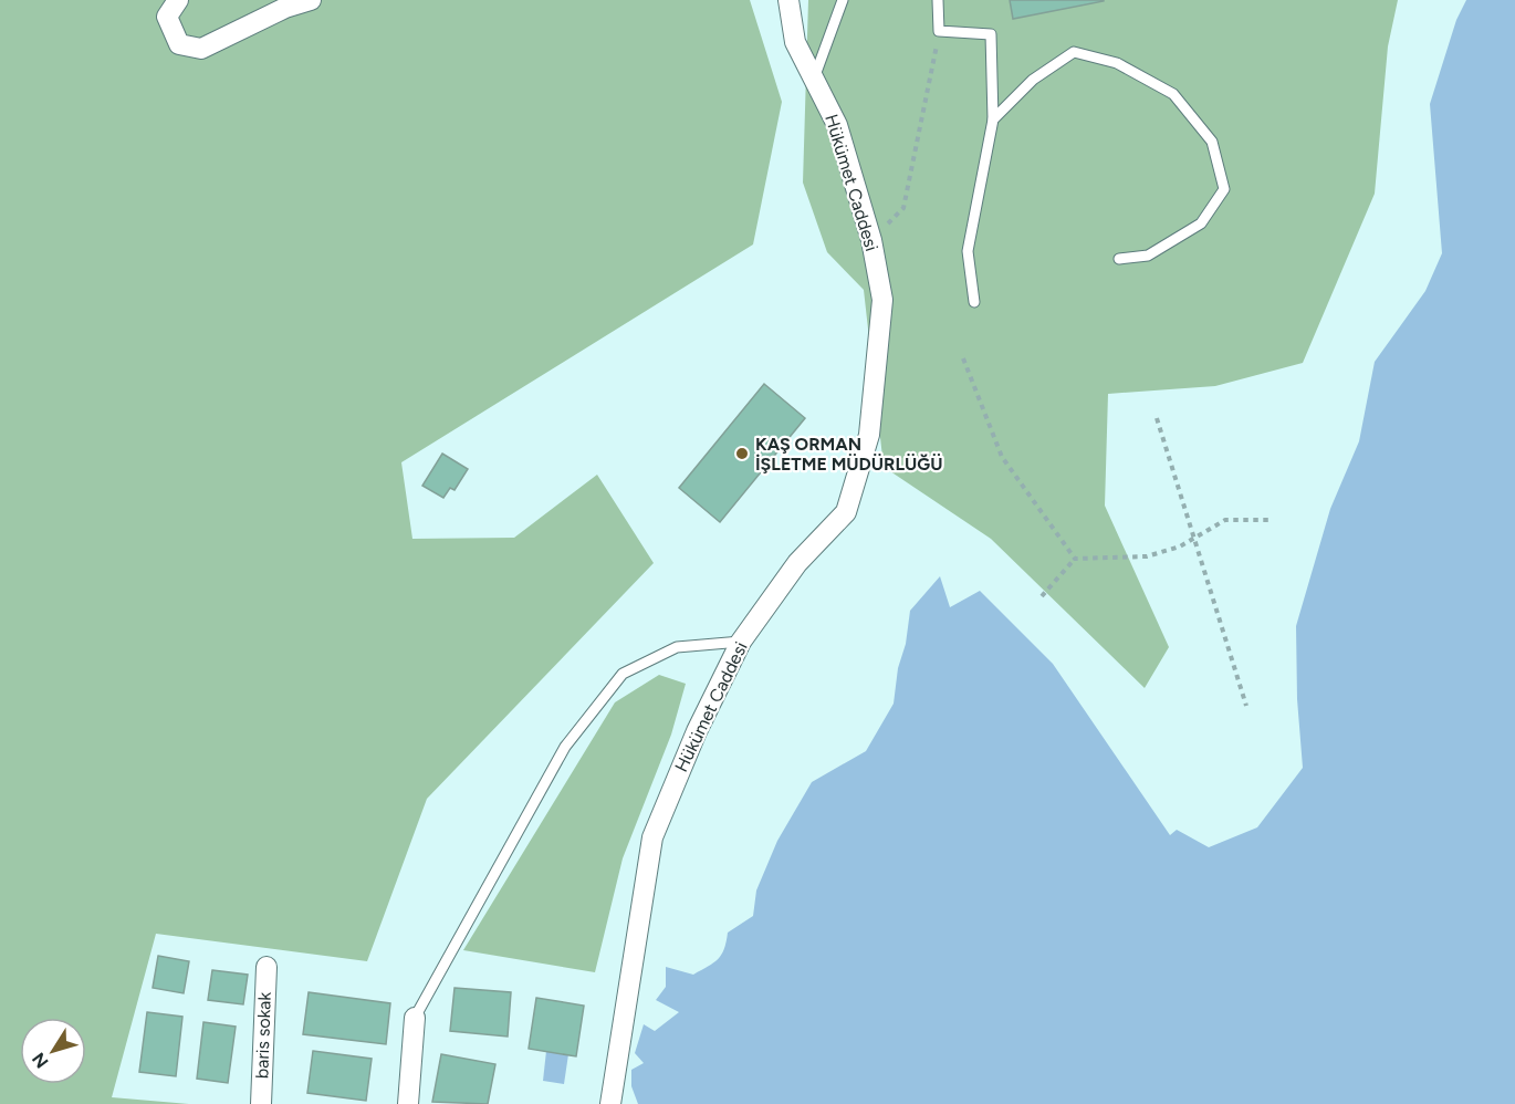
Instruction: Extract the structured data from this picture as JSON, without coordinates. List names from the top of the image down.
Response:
{
  "streets": {
    "street": ["Hükümet Caddesi", "baris sokak"]
  },
  "places": ["KAŞ ORMAN İŞLETME MÜDÜRLÜĞÜ"],
  "north": "bottom left"
}
